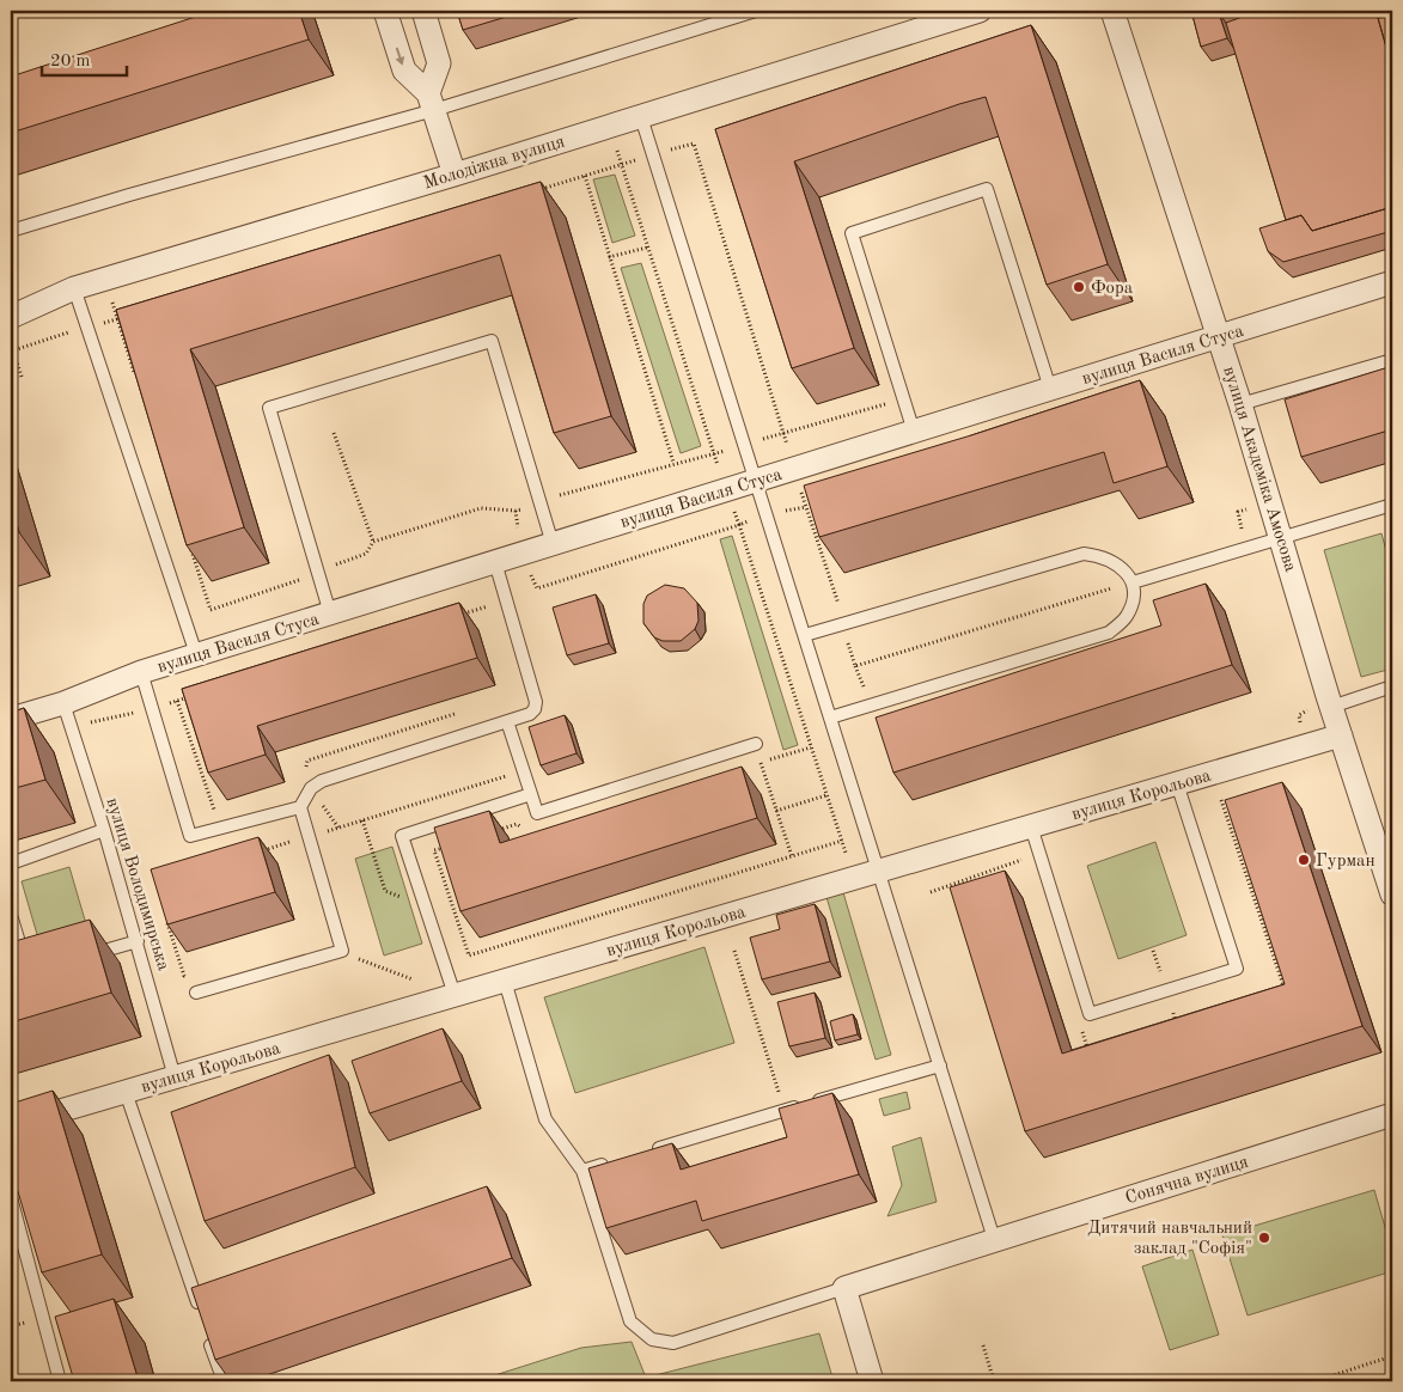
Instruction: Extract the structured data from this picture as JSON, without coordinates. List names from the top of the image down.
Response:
{
  "streets": {
    "street": [
      "Молодіжна вулиця",
      "вулиця Василя Стуса",
      "вулиця Академіка Амосова",
      "вулиця Корольова",
      "Сонячна вулиця"
    ],
    "lane": ["вулиця Володимирська"]
  },
  "crossings": [
    ["вулиця Василя Стуса", "вулиця Академіка Амосова"],
    ["вулиця Василя Стуса", "вулиця Володимирська"],
    ["вулиця Академіка Амосова", "вулиця Корольова"],
    ["вулиця Корольова", "вулиця Володимирська"]
  ],
  "places": ["Фора", "Гурман", "Дитячий навчальний заклад \"Софія\""],
  "scale_bar": "20 m"
}
